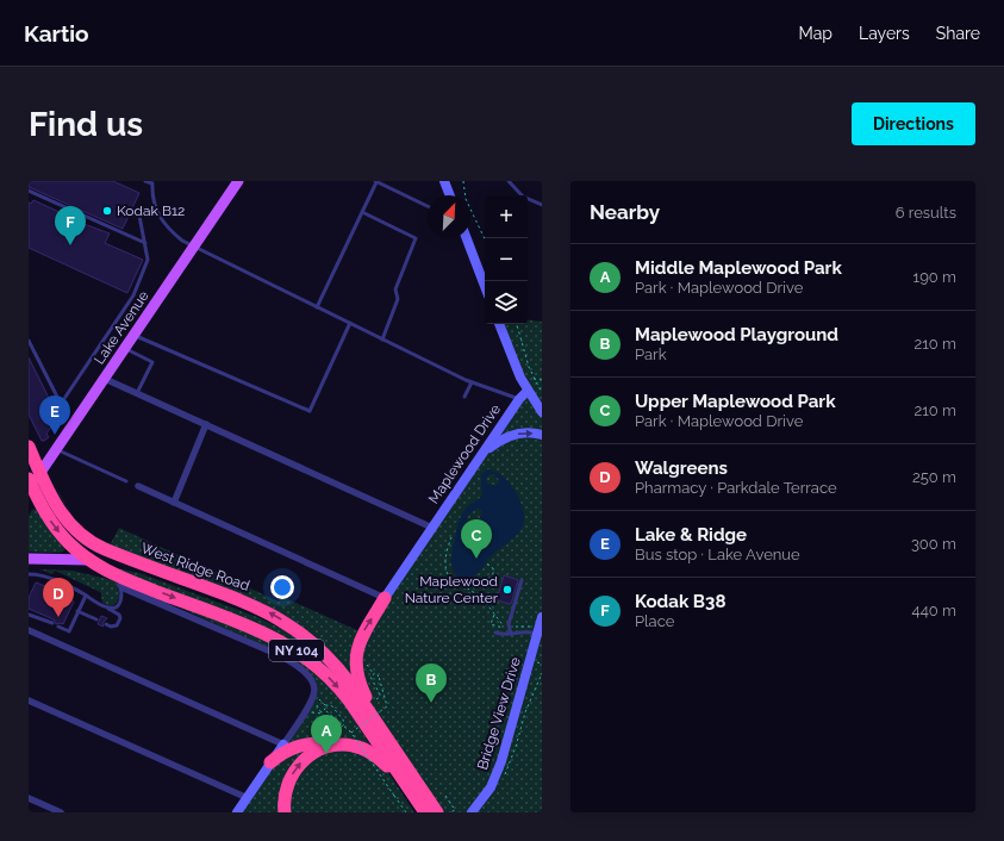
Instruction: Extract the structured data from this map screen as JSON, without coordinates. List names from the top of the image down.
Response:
{
  "streets": {
    "highway": ["West Ridge Road", "NY 104"],
    "main road": ["Lake Avenue"],
    "street": ["Maplewood Drive", "Bridge View Drive"]
  },
  "crossings": [
    ["Lake Avenue", "West Ridge Road"]
  ],
  "places": ["Kodak B12", "Maplewood Nature Center"],
  "north": "top right",
  "page": {
    "header": "Kartio",
    "nav": ["Map", "Layers", "Share"],
    "buttons": "Directions",
    "title": "Find us",
    "heading": ["Nearby", "6 results"],
    "map_buttons": ["+", "−"],
    "pins": [
      "F",
      "E",
      "C",
      "D",
      "B",
      "A"
    ],
    "list": [
      {
        "mark": "A",
        "name": "Middle Maplewood Park",
        "note": "Park · Maplewood Drive",
        "value": "190 m"
      },
      {
        "mark": "B",
        "name": "Maplewood Playground",
        "note": "Park",
        "value": "210 m"
      },
      {
        "mark": "C",
        "name": "Upper Maplewood Park",
        "note": "Park · Maplewood Drive",
        "value": "210 m"
      },
      {
        "mark": "D",
        "name": "Walgreens",
        "note": "Pharmacy · Parkdale Terrace",
        "value": "250 m"
      },
      {
        "mark": "E",
        "name": "Lake & Ridge",
        "note": "Bus stop · Lake Avenue",
        "value": "300 m"
      },
      {
        "mark": "F",
        "name": "Kodak B38",
        "note": "Place",
        "value": "440 m"
      }
    ]
  }
}
